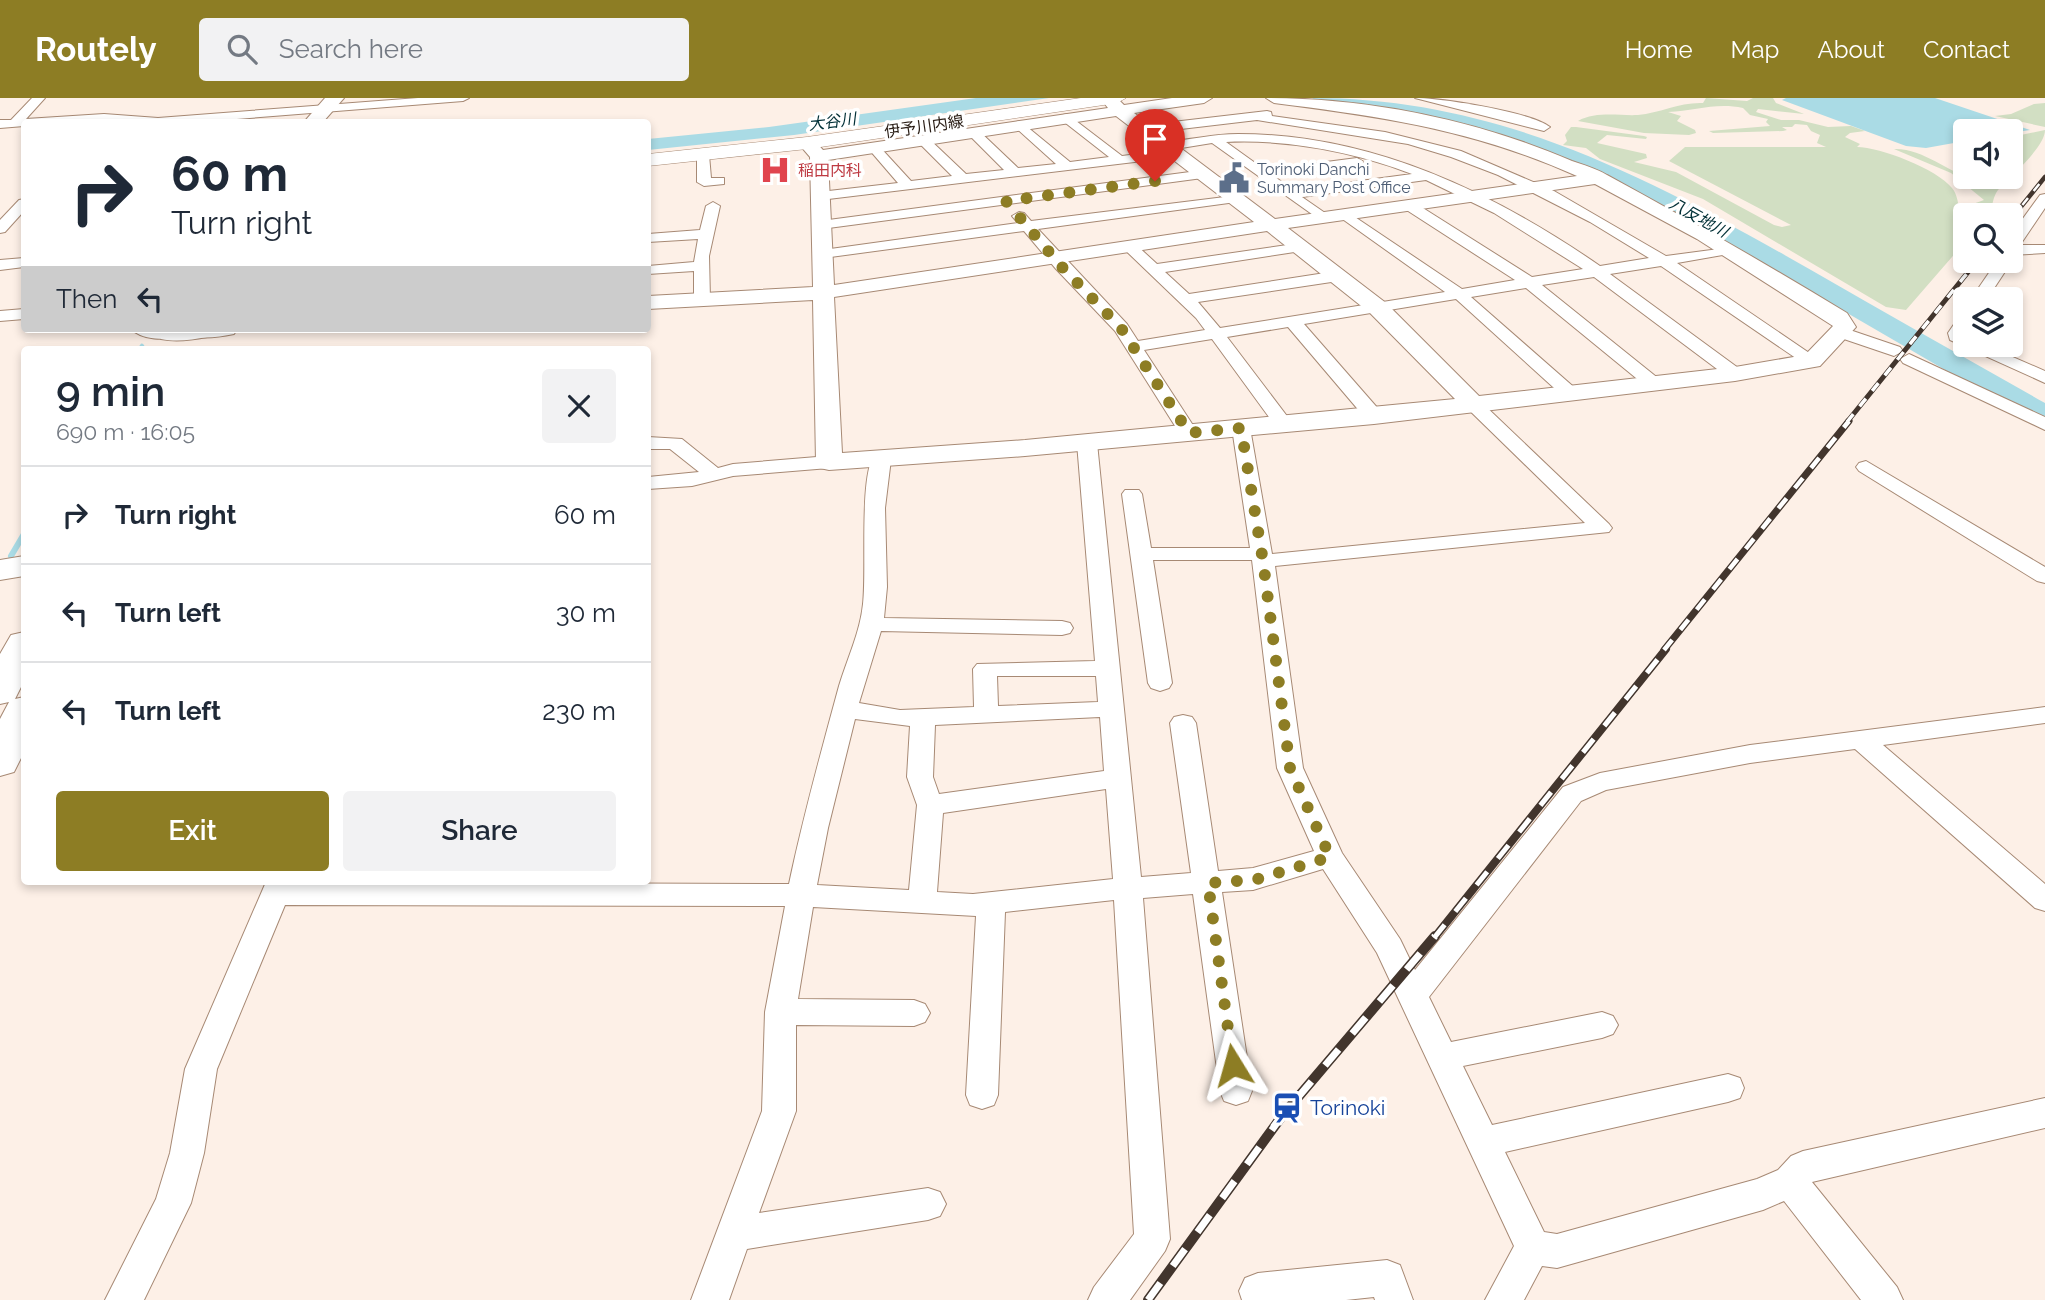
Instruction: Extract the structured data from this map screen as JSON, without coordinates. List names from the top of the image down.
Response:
{
  "streets": {
    "main road": ["伊予川内線"]
  },
  "water": ["大谷川", "八反地川"],
  "places": {
    "hospital": ["稲田内科"],
    "public building": ["Torinoki Danchi Summary Post Office"],
    "station": ["Torinoki"]
  },
  "page": {
    "header": "Routely",
    "search": "Search here",
    "nav": [
      "Home",
      "Map",
      "About",
      "Contact"
    ],
    "turn": ["60 m", "Turn right"],
    "then": "Then",
    "heading": ["9 min", "690 m · 16:05"],
    "list": [
      {
        "name": "Turn right",
        "value": "60 m"
      },
      {
        "name": "Turn left",
        "value": "30 m"
      },
      {
        "name": "Turn left",
        "value": "230 m"
      }
    ],
    "buttons": ["Exit", "Share"]
  }
}
